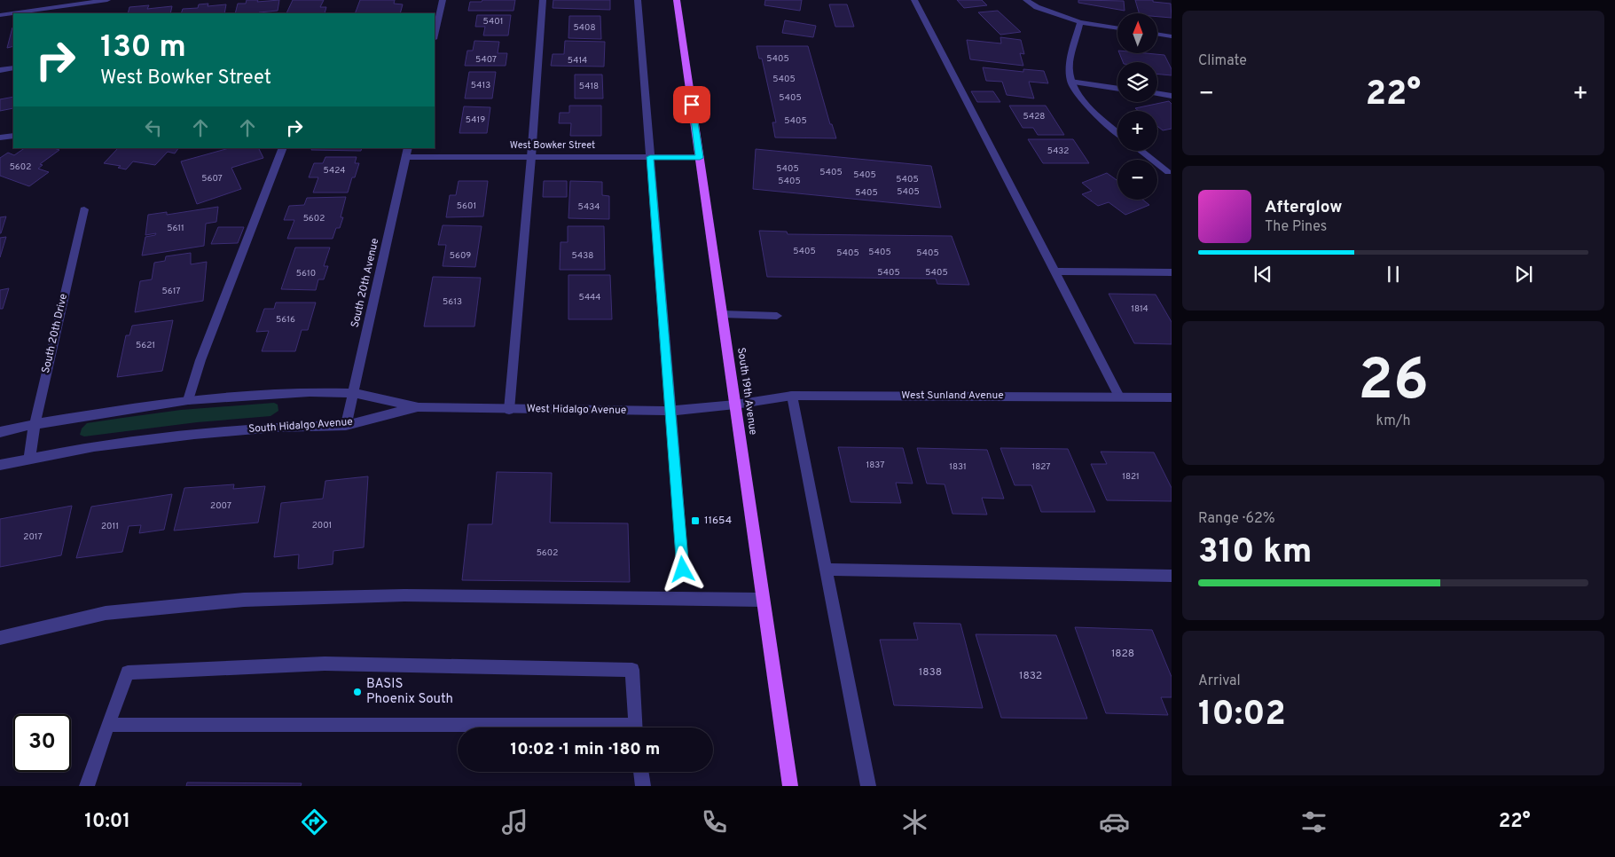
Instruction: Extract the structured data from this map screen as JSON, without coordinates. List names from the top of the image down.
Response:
{
  "streets": {
    "main road": ["South 19th Avenue"],
    "street": [
      "West Bowker Street",
      "South 20th Avenue",
      "South 20th Drive",
      "West Sunland Avenue",
      "West Hidalgo Avenue",
      "South Hidalgo Avenue"
    ]
  },
  "crossings": [
    ["West Bowker Street", "South 20th Avenue"],
    ["West Bowker Street", "South 19th Avenue"],
    ["South 20th Avenue", "South Hidalgo Avenue"],
    ["South 20th Drive", "South Hidalgo Avenue"],
    ["South 19th Avenue", "West Sunland Avenue"],
    ["South 19th Avenue", "West Hidalgo Avenue"],
    ["West Sunland Avenue", "West Hidalgo Avenue"],
    ["West Hidalgo Avenue", "South Hidalgo Avenue"]
  ],
  "places": {
    "transit": ["11654"],
    "other": ["BASIS Phoenix South"]
  },
  "house_numbers": [
    "5401",
    "5408",
    "5405",
    "5407",
    "5414",
    "5405",
    "5413",
    "5418",
    "5405",
    "5428",
    "5419",
    "5405",
    "5432",
    "5602",
    "5405",
    "5424",
    "5405",
    "5405",
    "5607",
    "5405",
    "5405",
    "5405",
    "5405",
    "5601",
    "5434",
    "5602",
    "5611",
    "5405",
    "5405",
    "5405",
    "5405",
    "5609",
    "5438",
    "5405",
    "5405",
    "5610",
    "5617",
    "5444",
    "5613",
    "1814",
    "5616",
    "5621",
    "1837",
    "1831",
    "1827",
    "1821",
    "2007",
    "2001",
    "2011",
    "2017",
    "5602",
    "1828",
    "1838",
    "1832"
  ],
  "north": "top",
  "page": {
    "tile": [
      "Climate",
      ["26", "km/h"],
      ["Range · 62%", "310 km"],
      ["Arrival", "10:02"]
    ],
    "map_buttons": ["+", "−"],
    "turn": ["130 m", "West Bowker Street"],
    "heat": ["−", "22°", "+"],
    "song": ["Afterglow", "The Pines"],
    "limit": "30",
    "trip": "10:02 · 1 min · 180 m",
    "tabs": ["10:01", "22°"]
  }
}
